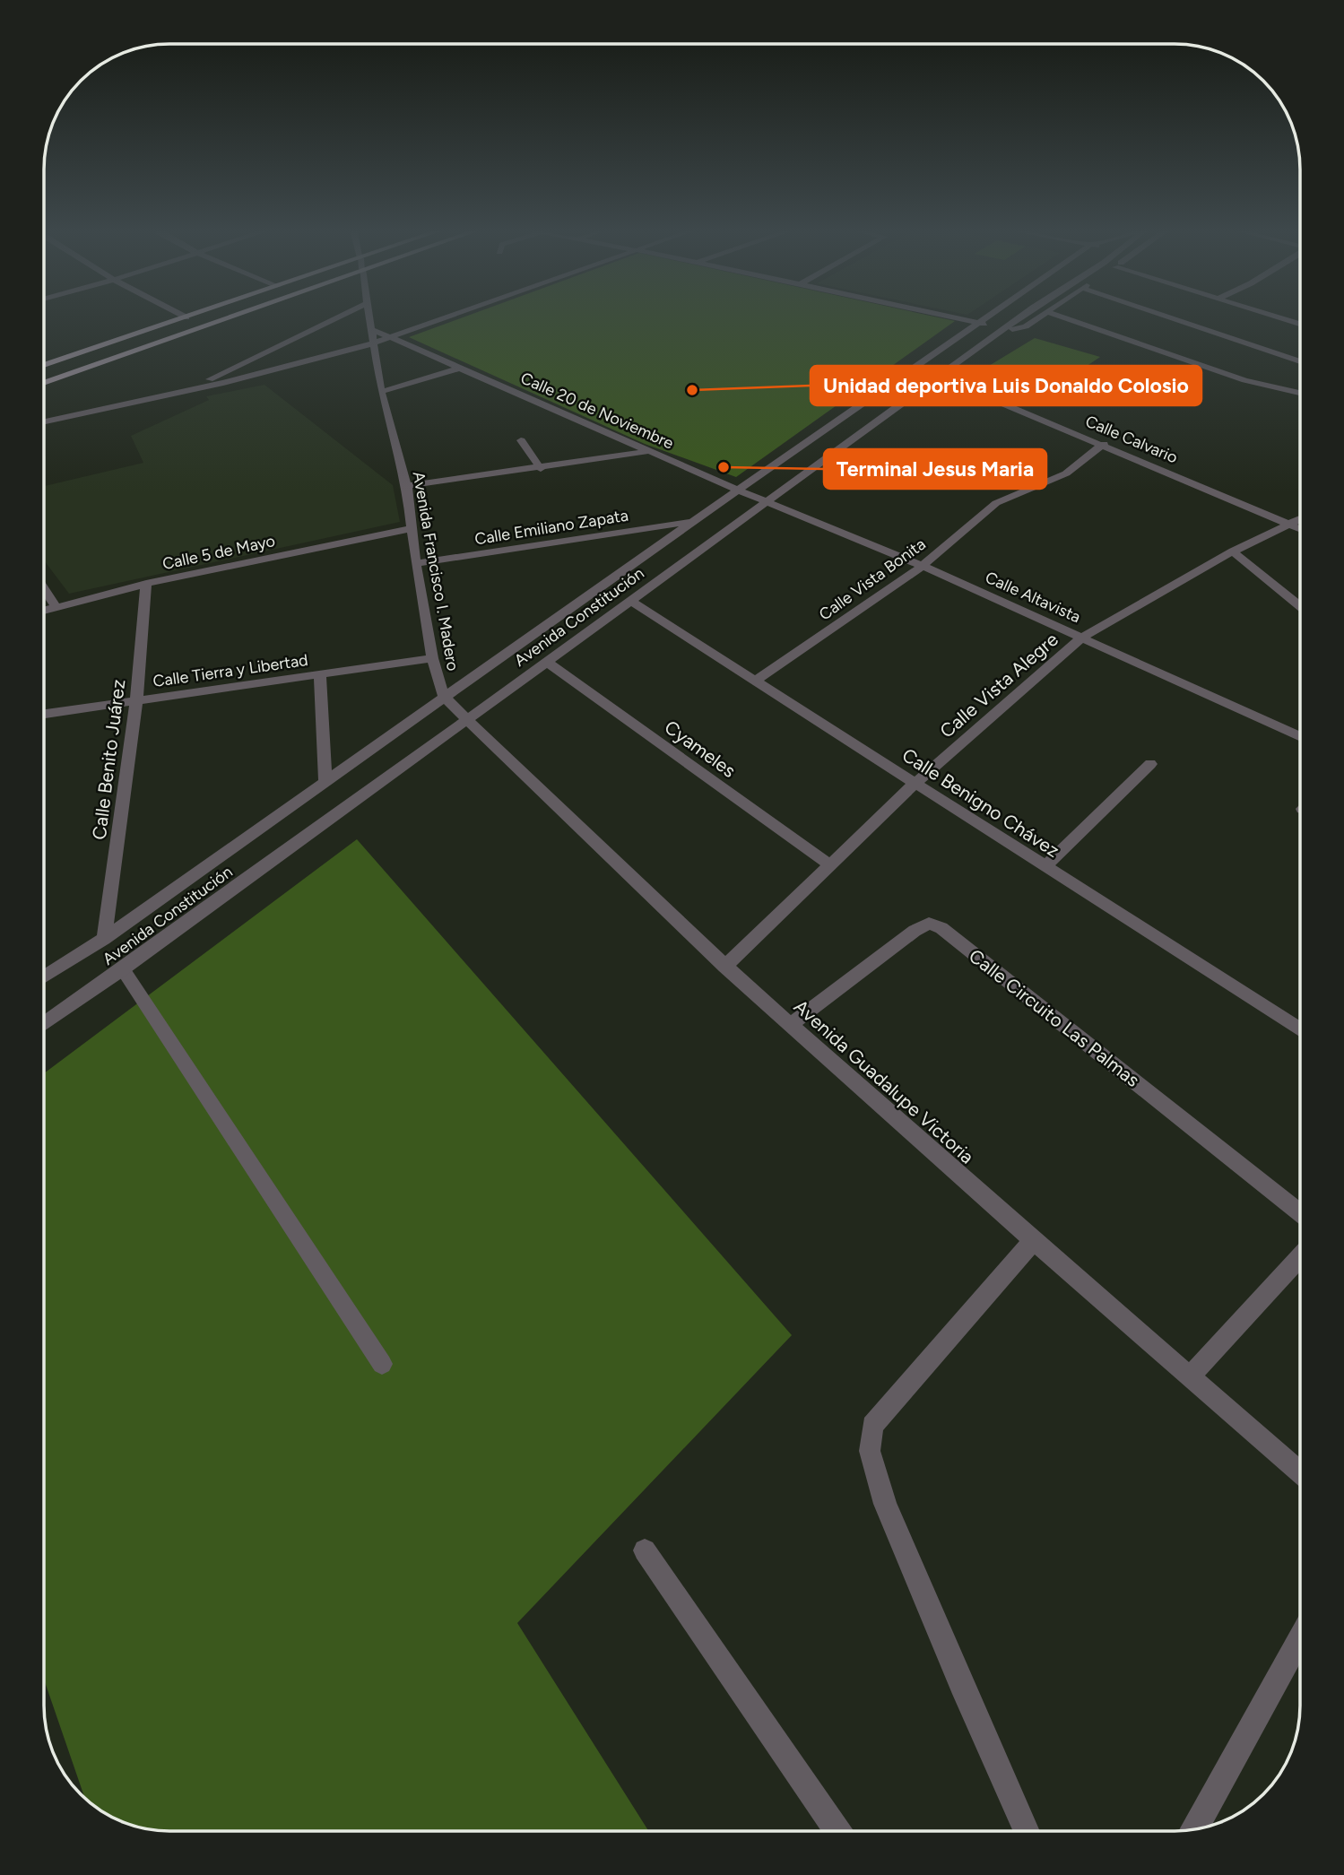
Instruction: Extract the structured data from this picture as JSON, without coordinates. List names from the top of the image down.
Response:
{
  "streets": {
    "street": [
      "Calle 20 de Noviembre",
      "Calle Calvario",
      "Calle Emiliano Zapata",
      "Calle 5 de Mayo",
      "Avenida Francisco I. Madero",
      "Calle Vista Bonita",
      "Calle Altavista",
      "Avenida Constitución",
      "Calle Tierra y Libertad",
      "Calle Vista Alegre",
      "Cyameles",
      "Calle Benito Juárez",
      "Calle Benigno Chávez",
      "Calle Circuito Las Palmas",
      "Avenida Guadalupe Victoria"
    ]
  },
  "crossings": [
    ["Calle 20 de Noviembre", "Avenida Francisco I. Madero"],
    ["Calle 20 de Noviembre", "Calle Altavista"],
    ["Calle 20 de Noviembre", "Avenida Constitución"],
    ["Calle Calvario", "Calle Vista Bonita"],
    ["Calle Calvario", "Avenida Constitución"],
    ["Calle Calvario", "Calle Vista Alegre"],
    ["Calle Emiliano Zapata", "Avenida Francisco I. Madero"],
    ["Calle Emiliano Zapata", "Avenida Constitución"],
    ["Calle 5 de Mayo", "Avenida Francisco I. Madero"],
    ["Calle 5 de Mayo", "Calle Benito Juárez"],
    ["Avenida Francisco I. Madero", "Avenida Constitución"],
    ["Avenida Francisco I. Madero", "Calle Tierra y Libertad"],
    ["Avenida Francisco I. Madero", "Avenida Guadalupe Victoria"],
    ["Calle Vista Bonita", "Calle Altavista"],
    ["Calle Vista Bonita", "Calle Benigno Chávez"],
    ["Calle Altavista", "Avenida Constitución"],
    ["Calle Altavista", "Calle Vista Alegre"],
    ["Avenida Constitución", "Cyameles"],
    ["Avenida Constitución", "Calle Benito Juárez"],
    ["Avenida Constitución", "Calle Benigno Chávez"],
    ["Avenida Constitución", "Avenida Guadalupe Victoria"],
    ["Calle Tierra y Libertad", "Calle Benito Juárez"],
    ["Calle Vista Alegre", "Cyameles"],
    ["Calle Vista Alegre", "Calle Benigno Chávez"],
    ["Calle Vista Alegre", "Avenida Guadalupe Victoria"],
    ["Calle Circuito Las Palmas", "Avenida Guadalupe Victoria"]
  ],
  "places": ["Unidad deportiva Luis Donaldo Colosio", "Terminal Jesus Maria"]
}
